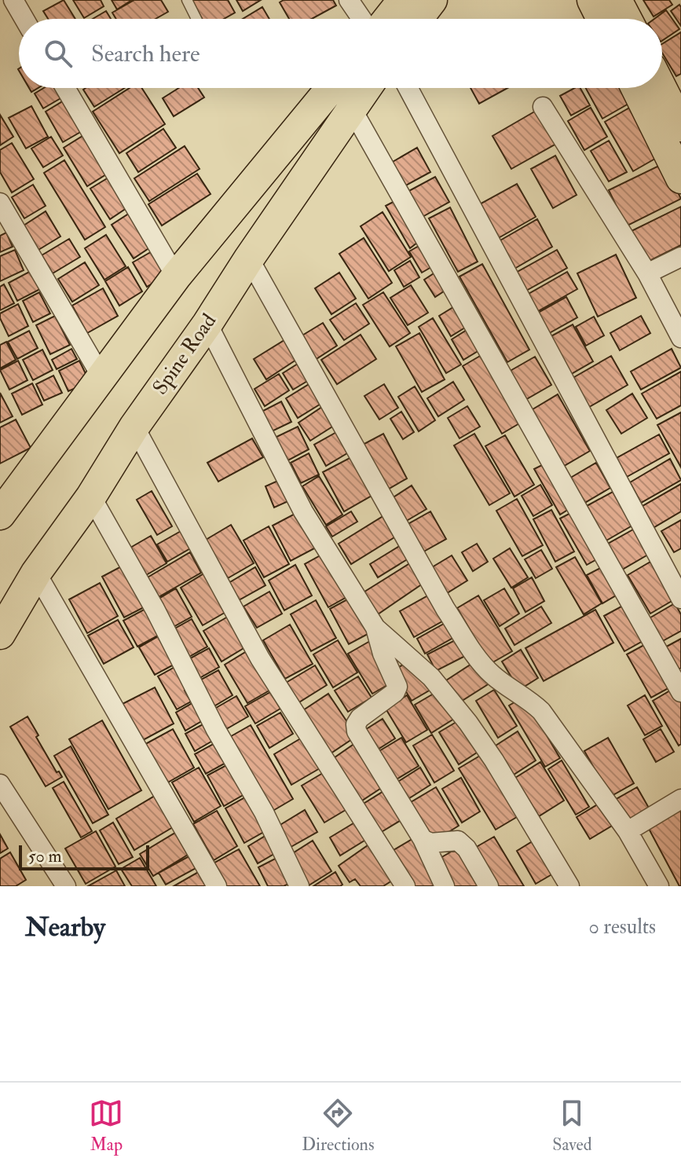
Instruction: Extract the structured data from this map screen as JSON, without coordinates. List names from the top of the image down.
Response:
{
  "streets": {
    "main road": ["Spine Road"]
  },
  "scale_bar": "50 m",
  "page": {
    "search": "Search here",
    "scale": "50 m",
    "heading": ["Nearby", "0 results"],
    "nav": ["Map", "Directions", "Saved"]
  }
}
